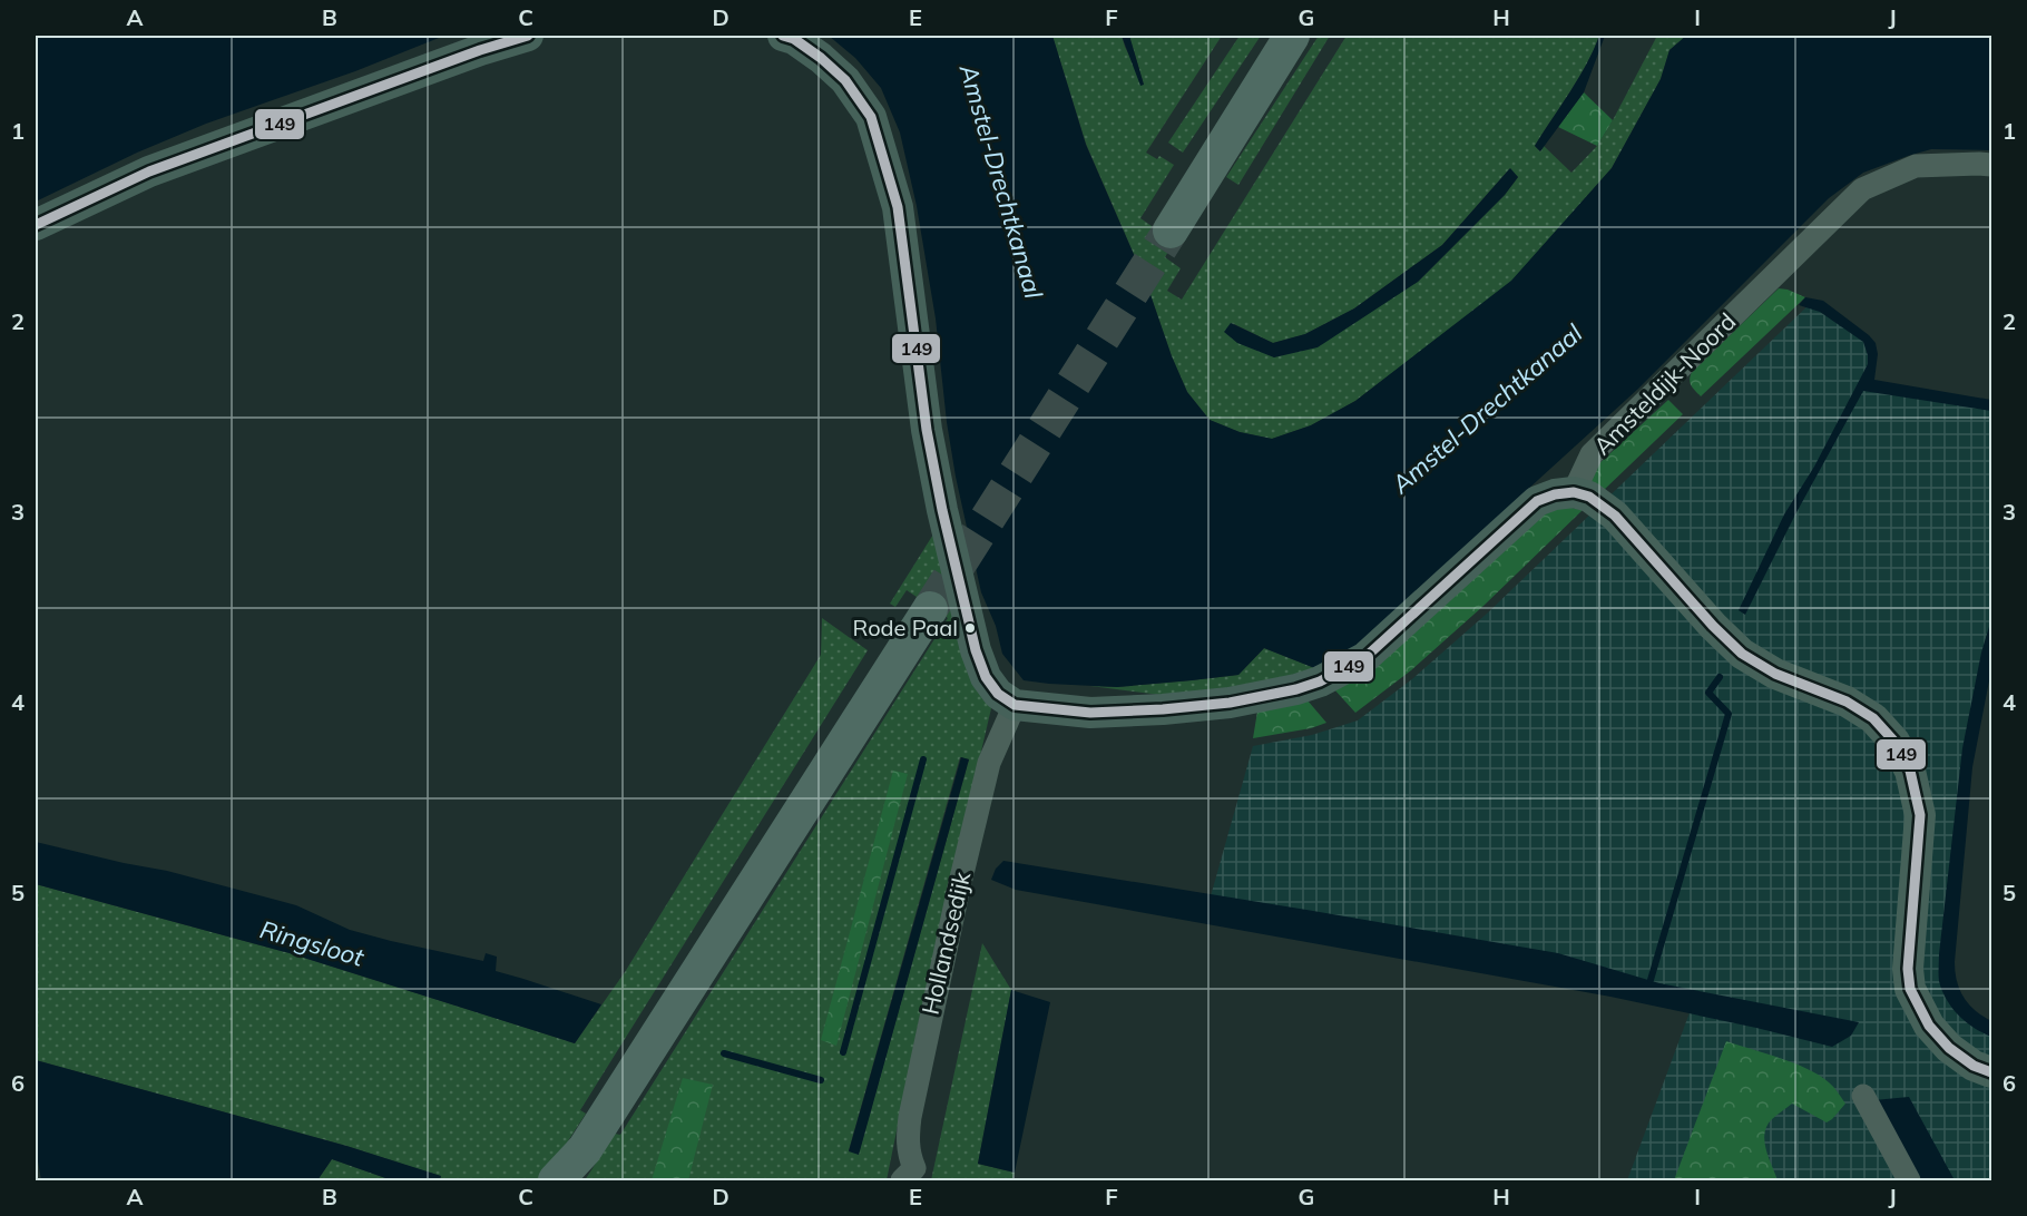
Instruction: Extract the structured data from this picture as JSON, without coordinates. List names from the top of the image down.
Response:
{
  "streets": {
    "street": ["Amsteldijk-Noord", "Hollandsedijk"]
  },
  "water": ["Amstel-Drechtkanaal", "Ringsloot"],
  "places": ["Rode Paal"],
  "lines": ["transit line 149"],
  "grid": {
    "columns": [
      "A",
      "B",
      "C",
      "D",
      "E",
      "F",
      "G",
      "H",
      "I",
      "J"
    ],
    "rows": [
      "1",
      "2",
      "3",
      "4",
      "5",
      "6"
    ]
  }
}
